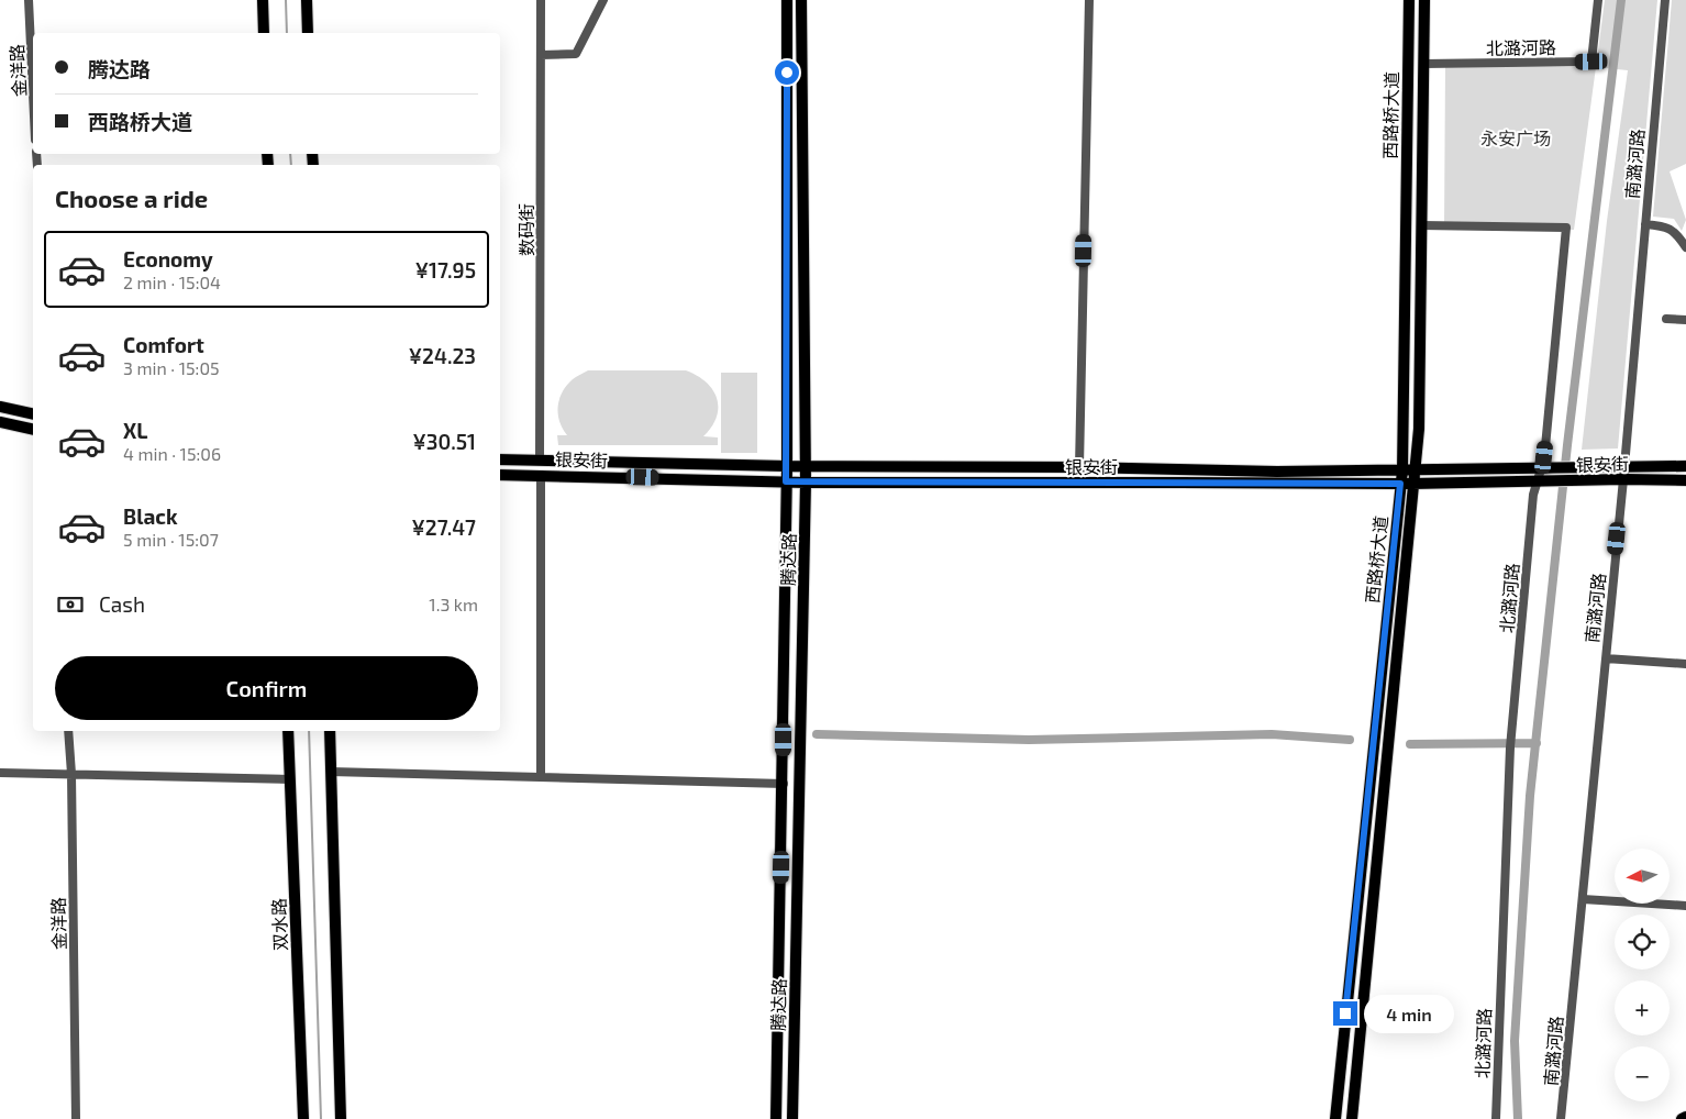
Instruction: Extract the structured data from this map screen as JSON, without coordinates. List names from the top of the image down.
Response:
{
  "streets": {
    "main road": [
      "西路桥大道",
      "银安街",
      "腾达路",
      "双水路"
    ],
    "street": [
      "北潞河路",
      "金洋路",
      "南潞河路",
      "数码街"
    ]
  },
  "crossings": [
    ["北潞河路", "西路桥大道"],
    ["北潞河路", "银安街"],
    ["西路桥大道", "银安街"],
    ["南潞河路", "银安街"],
    ["数码街", "银安街"],
    ["银安街", "腾达路"]
  ],
  "parks": ["永安广场"],
  "north": "left",
  "page": {
    "banner": ["腾达路", "西路桥大道"],
    "heading": "Choose a ride",
    "list": [
      {
        "name": "Economy",
        "note": "2 min · 15:04",
        "value": "¥17.95"
      },
      {
        "name": "Comfort",
        "note": "3 min · 15:05",
        "value": "¥24.23"
      },
      {
        "name": "XL",
        "note": "4 min · 15:06",
        "value": "¥30.51"
      },
      {
        "name": "Black",
        "note": "5 min · 15:07",
        "value": "¥27.47"
      }
    ],
    "pay": ["Cash", "1.3 km"],
    "buttons": "Confirm",
    "map_buttons": ["+", "−"],
    "bubble": "4 min"
  }
}
